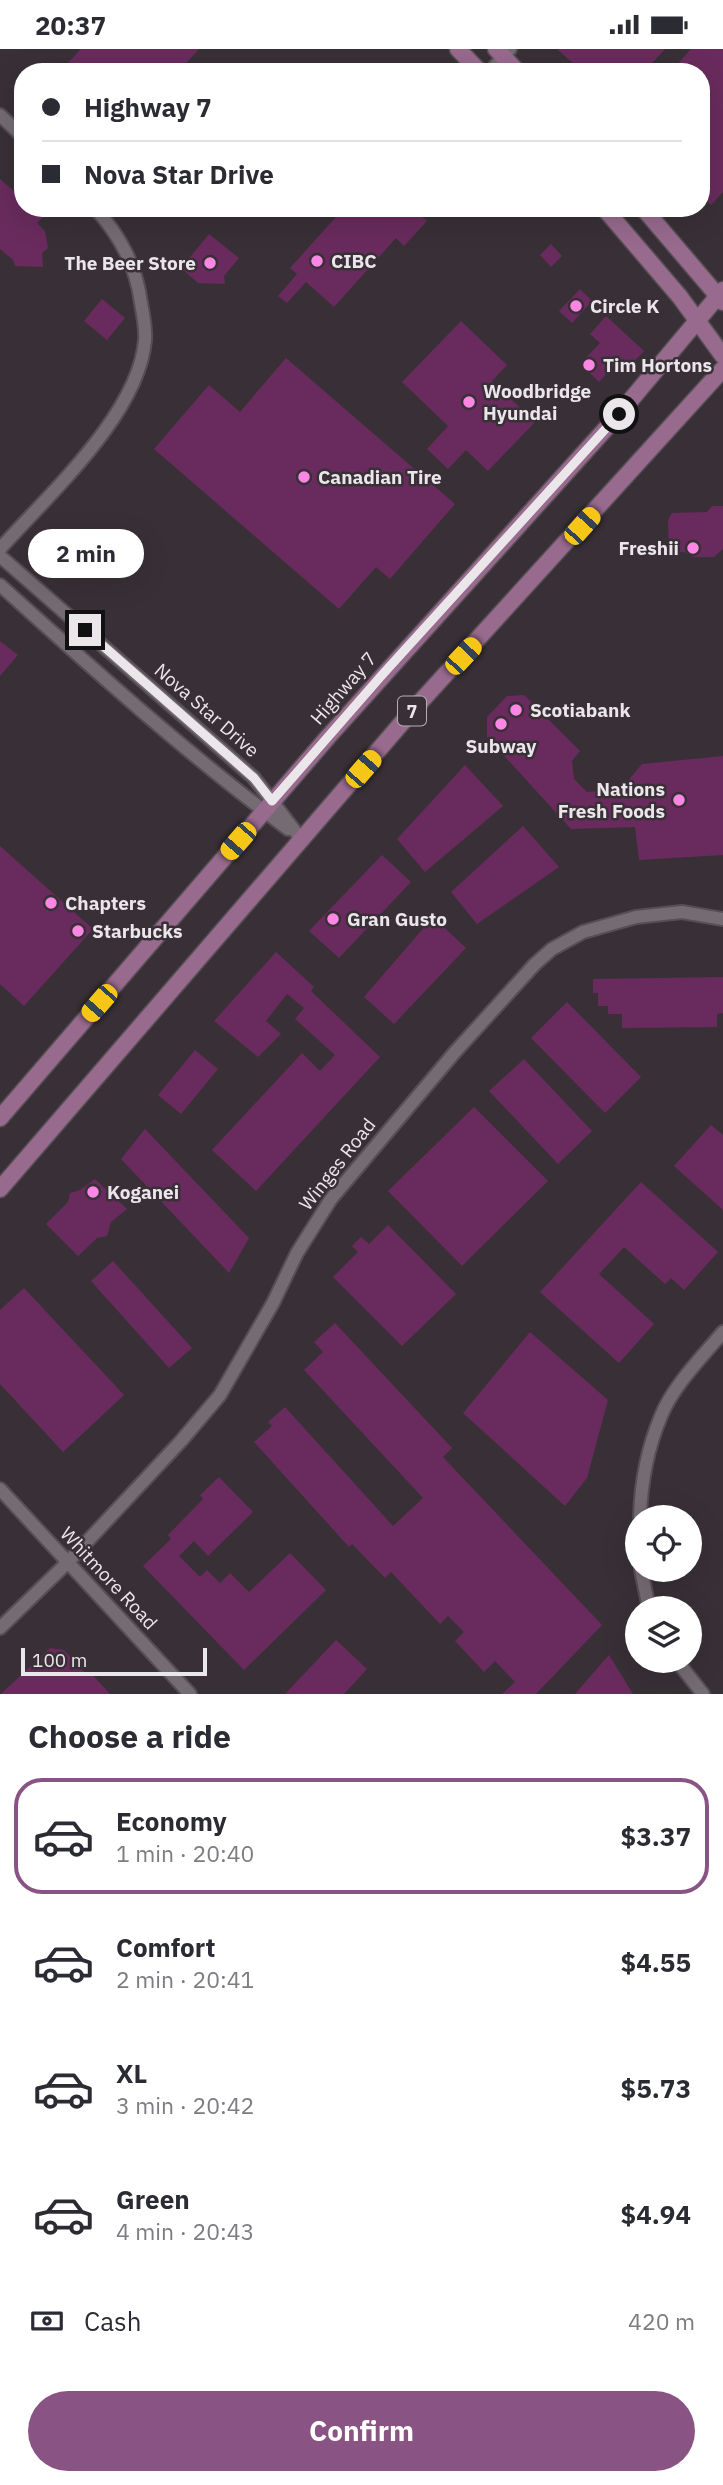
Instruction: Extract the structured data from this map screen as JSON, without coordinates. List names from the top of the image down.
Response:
{
  "streets": {
    "main road": ["Highway 7", "7"],
    "street": ["Nova Star Drive", "Winges Road", "Whitmore Road"]
  },
  "crossings": [
    ["Highway 7", "Nova Star Drive"],
    ["Nova Star Drive", "7"],
    ["Winges Road", "Whitmore Road"]
  ],
  "places": [
    "CIBC",
    "The Beer Store",
    "Circle K",
    "Tim Hortons",
    "Woodbridge Hyundai",
    "Canadian Tire",
    "Freshii",
    "Scotiabank",
    "Subway",
    "Nations Fresh Foods",
    "Chapters",
    "Gran Gusto",
    "Starbucks",
    "Koganei"
  ],
  "scale_bar": "100 m",
  "page": {
    "status": "20:37",
    "banner": ["Highway 7", "Nova Star Drive"],
    "bubble": "2 min",
    "scale": "100 m",
    "heading": "Choose a ride",
    "list": [
      {
        "name": "Economy",
        "note": "1 min · 20:40",
        "value": "$3.37"
      },
      {
        "name": "Comfort",
        "note": "2 min · 20:41",
        "value": "$4.55"
      },
      {
        "name": "XL",
        "note": "3 min · 20:42",
        "value": "$5.73"
      },
      {
        "name": "Green",
        "note": "4 min · 20:43",
        "value": "$4.94"
      }
    ],
    "pay": ["Cash", "420 m"],
    "buttons": "Confirm"
  }
}
